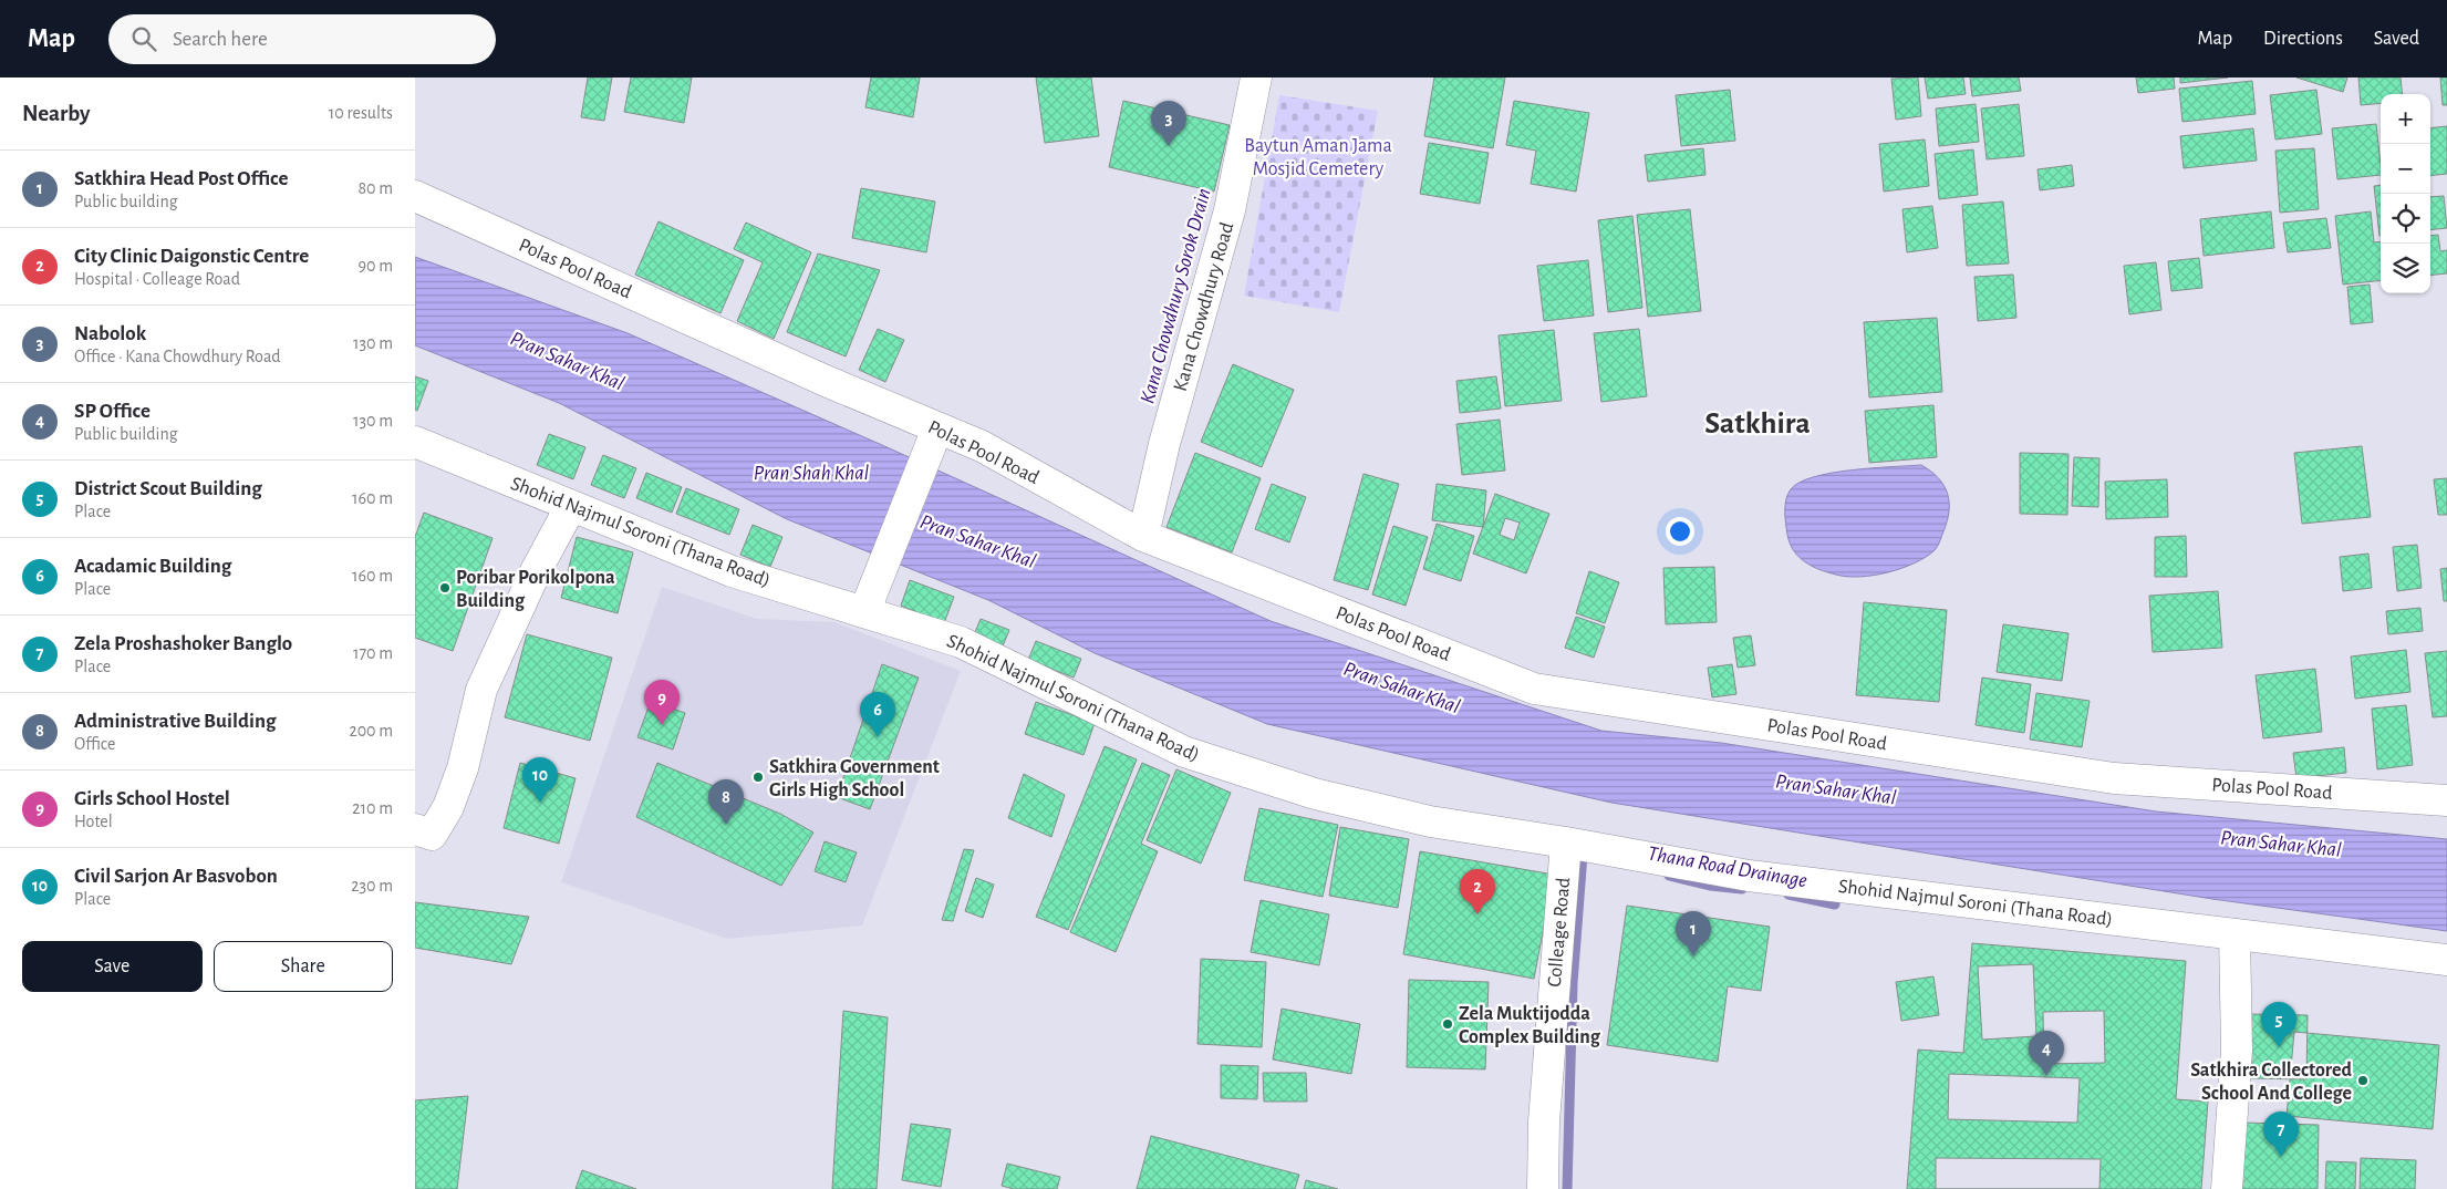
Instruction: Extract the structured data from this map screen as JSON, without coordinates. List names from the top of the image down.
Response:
{
  "streets": {
    "street": [
      "Polas Pool Road",
      "Kana Chowdhury Road",
      "Shohid Najmul Soroni (Thana Road)",
      "Colleage Road"
    ]
  },
  "crossings": [
    ["Polas Pool Road", "Kana Chowdhury Road"],
    ["Shohid Najmul Soroni (Thana Road)", "Colleage Road"]
  ],
  "districts": ["Satkhira"],
  "water": [
    "Kana Chowdhury Sorok Drain",
    "Pran Sahar Khal",
    "Pran Shah Khal",
    "Thana Road Drainage"
  ],
  "parks": ["Baytun Aman Jama Mosjid Cemetery"],
  "places": [
    "Poribar Porikolpona Building",
    "Satkhira Government Girls High School",
    "Zela Muktijodda Complex Building",
    "Satkhira Collectored School And College"
  ],
  "page": {
    "header": "Map",
    "search": "Search here",
    "nav": ["Map", "Directions", "Saved"],
    "heading": ["Nearby", "10 results"],
    "map_buttons": ["+", "−"],
    "pins": [
      "3",
      "9",
      "6",
      "10",
      "8",
      "2",
      "1",
      "5",
      "4",
      "7"
    ],
    "list": [
      {
        "mark": "1",
        "name": "Satkhira Head Post Office",
        "note": "Public building",
        "value": "80 m"
      },
      {
        "mark": "2",
        "name": "City Clinic Daigonstic Centre",
        "note": "Hospital · Colleage Road",
        "value": "90 m"
      },
      {
        "mark": "3",
        "name": "Nabolok",
        "note": "Office · Kana Chowdhury Road",
        "value": "130 m"
      },
      {
        "mark": "4",
        "name": "SP Office",
        "note": "Public building",
        "value": "130 m"
      },
      {
        "mark": "5",
        "name": "District Scout Building",
        "note": "Place",
        "value": "160 m"
      },
      {
        "mark": "6",
        "name": "Acadamic Building",
        "note": "Place",
        "value": "160 m"
      },
      {
        "mark": "7",
        "name": "Zela Proshashoker Banglo",
        "note": "Place",
        "value": "170 m"
      },
      {
        "mark": "8",
        "name": "Administrative Building",
        "note": "Office",
        "value": "200 m"
      },
      {
        "mark": "9",
        "name": "Girls School Hostel",
        "note": "Hotel",
        "value": "210 m"
      },
      {
        "mark": "10",
        "name": "Civil Sarjon Ar Basvobon",
        "note": "Place",
        "value": "230 m"
      }
    ],
    "buttons": ["Save", "Share"]
  }
}
